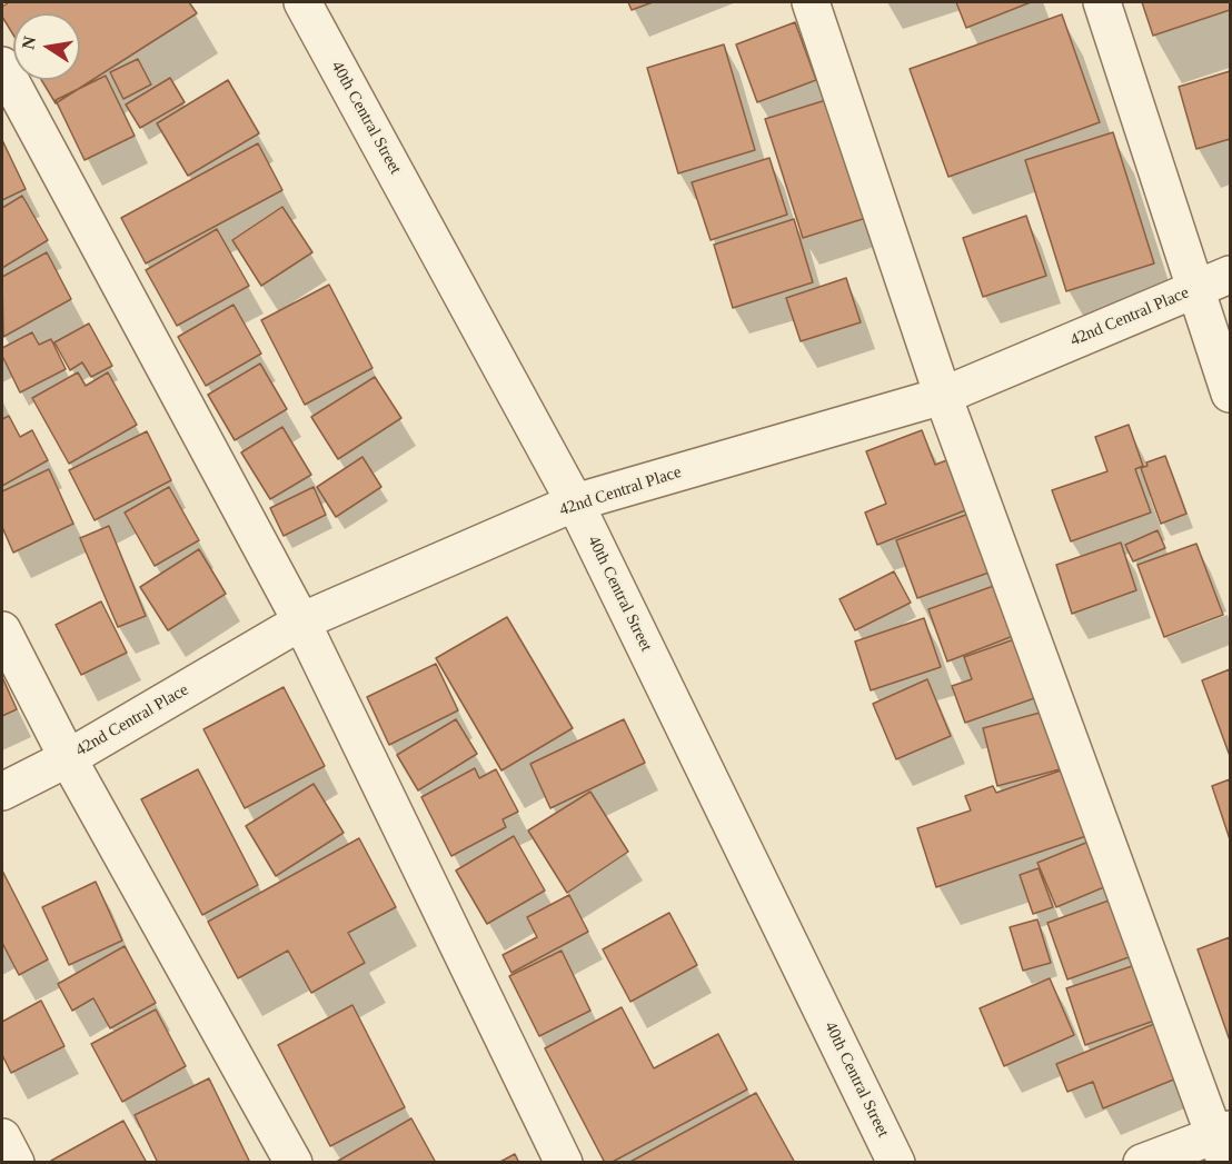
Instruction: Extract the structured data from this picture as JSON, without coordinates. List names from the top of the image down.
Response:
{
  "streets": {
    "street": ["40th Central Street", "42nd Central Place"]
  },
  "crossings": [
    ["40th Central Street", "42nd Central Place"]
  ],
  "north": "left"
}
